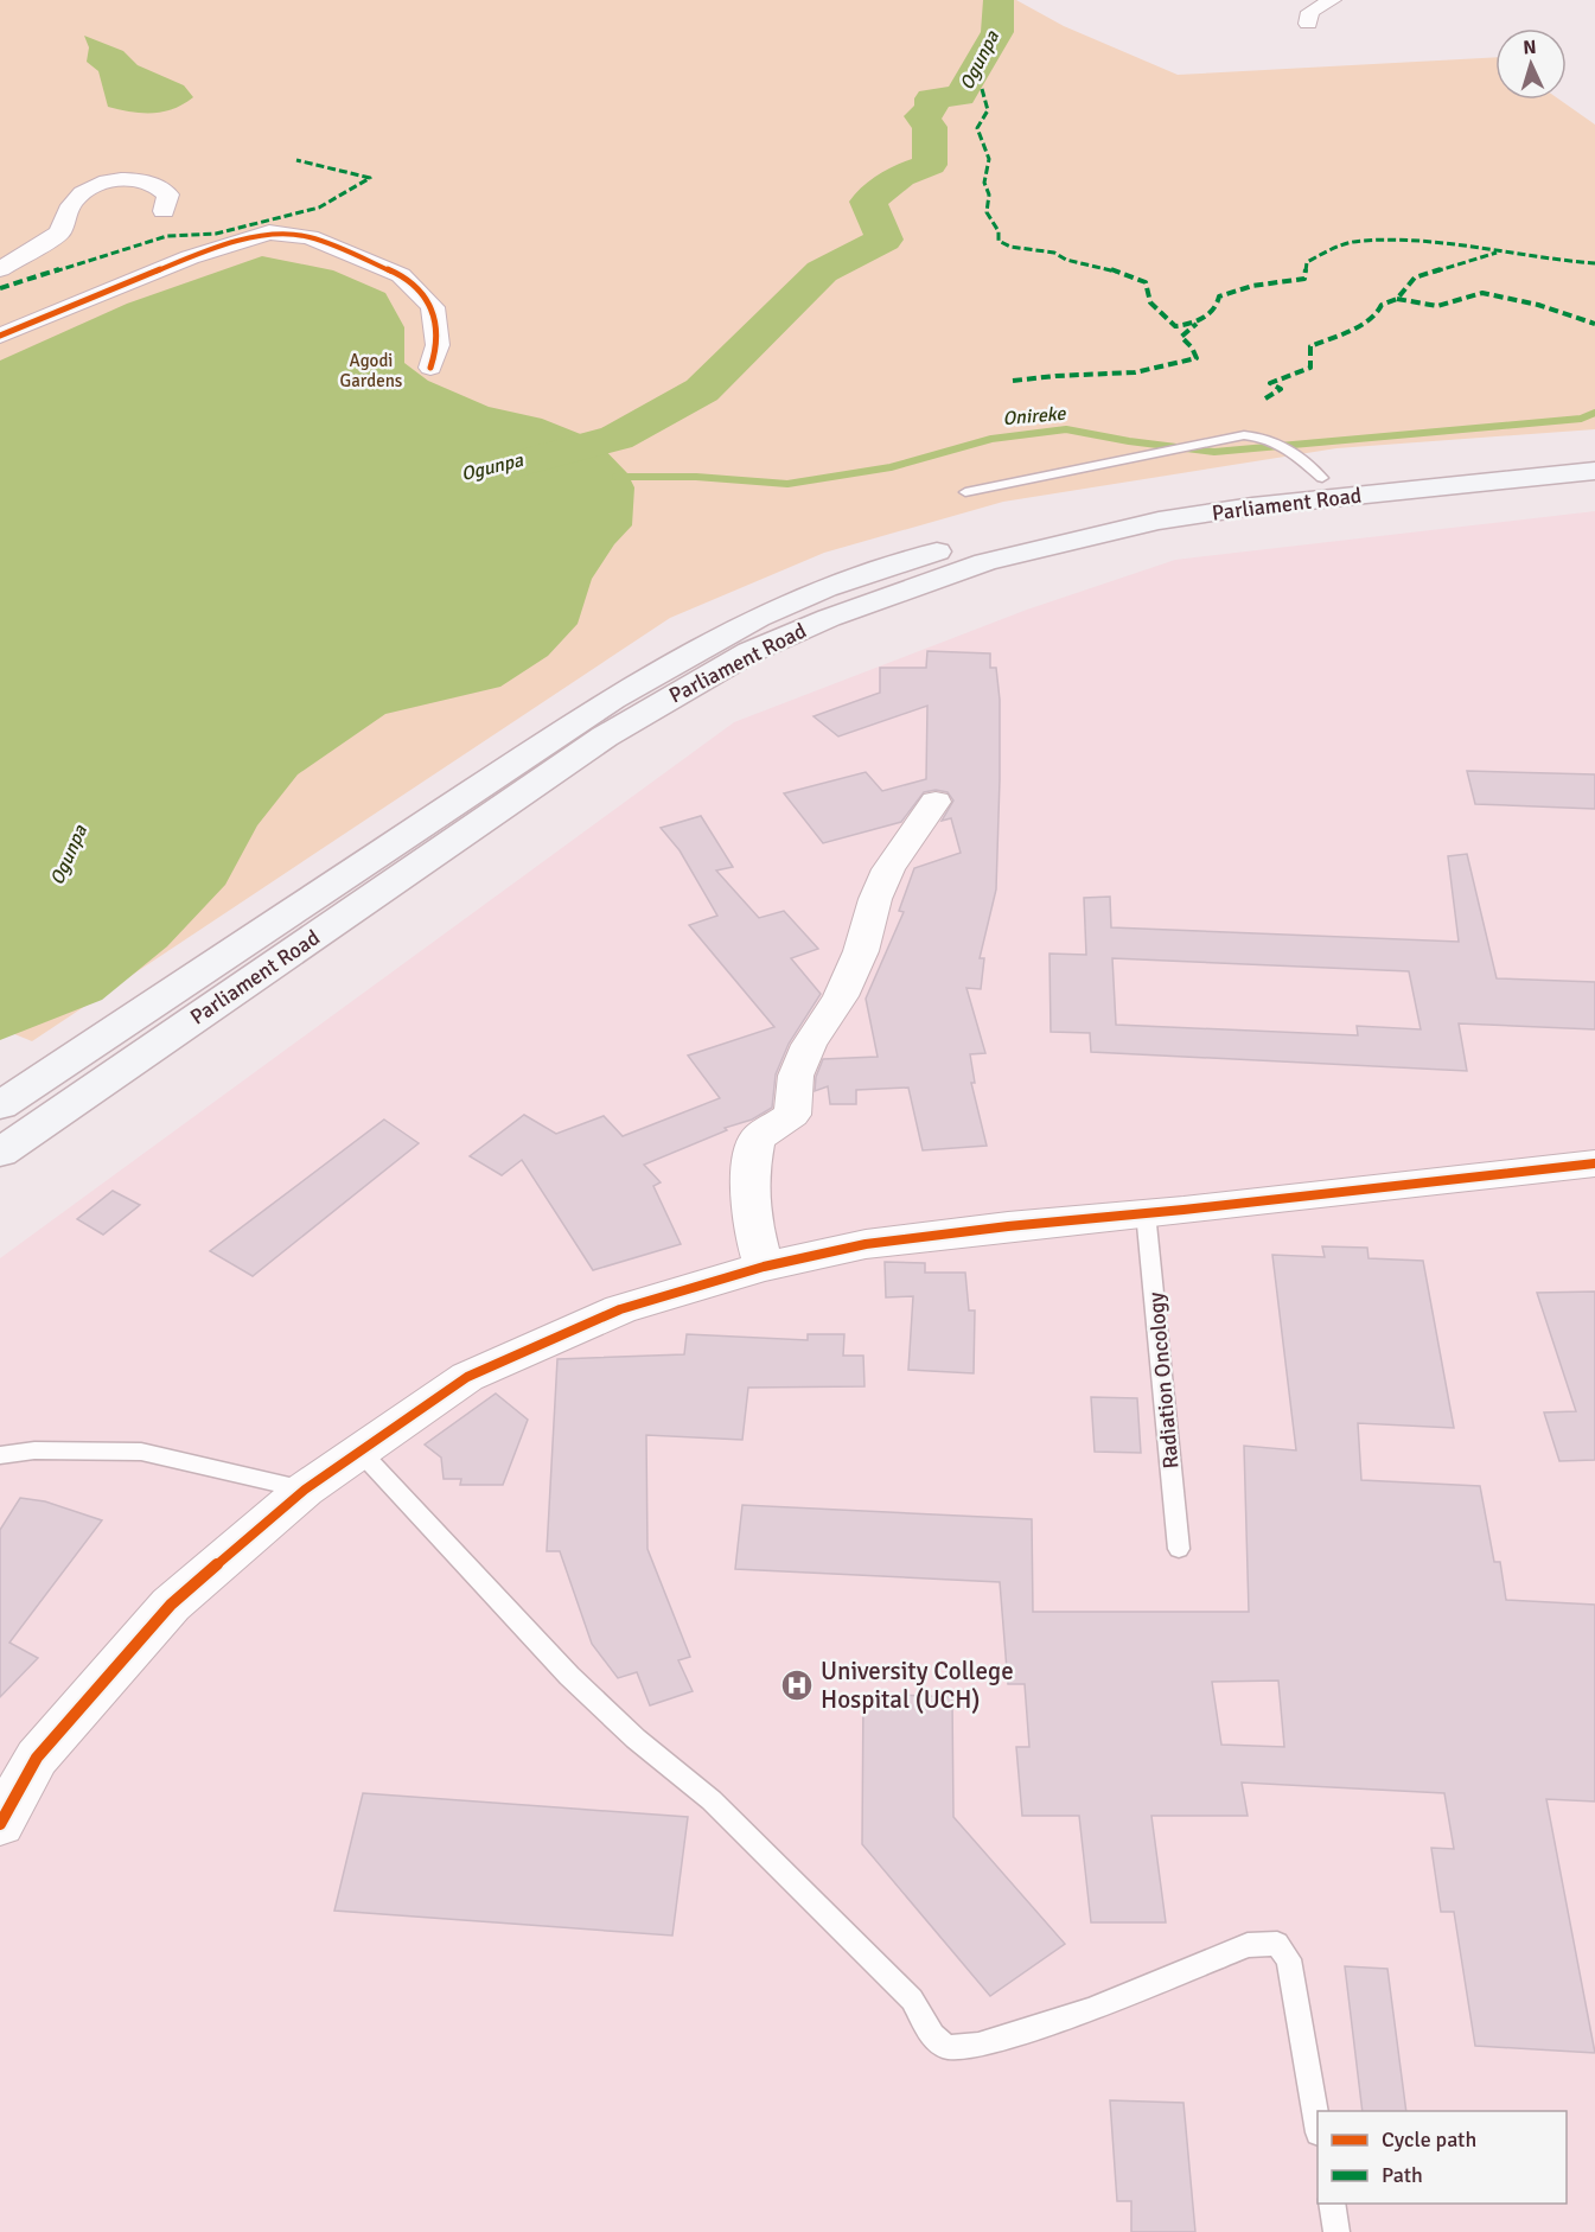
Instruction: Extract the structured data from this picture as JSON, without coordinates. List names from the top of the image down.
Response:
{
  "streets": {
    "main road": ["Parliament Road"],
    "lane": ["Radiation Oncology"]
  },
  "water": ["Ogunpa", "Onireke"],
  "parks": ["Agodi Gardens"],
  "places": {
    "hospital": ["University College Hospital (UCH)"]
  },
  "legend": ["Cycle path", "Path"],
  "north": "top"
}
